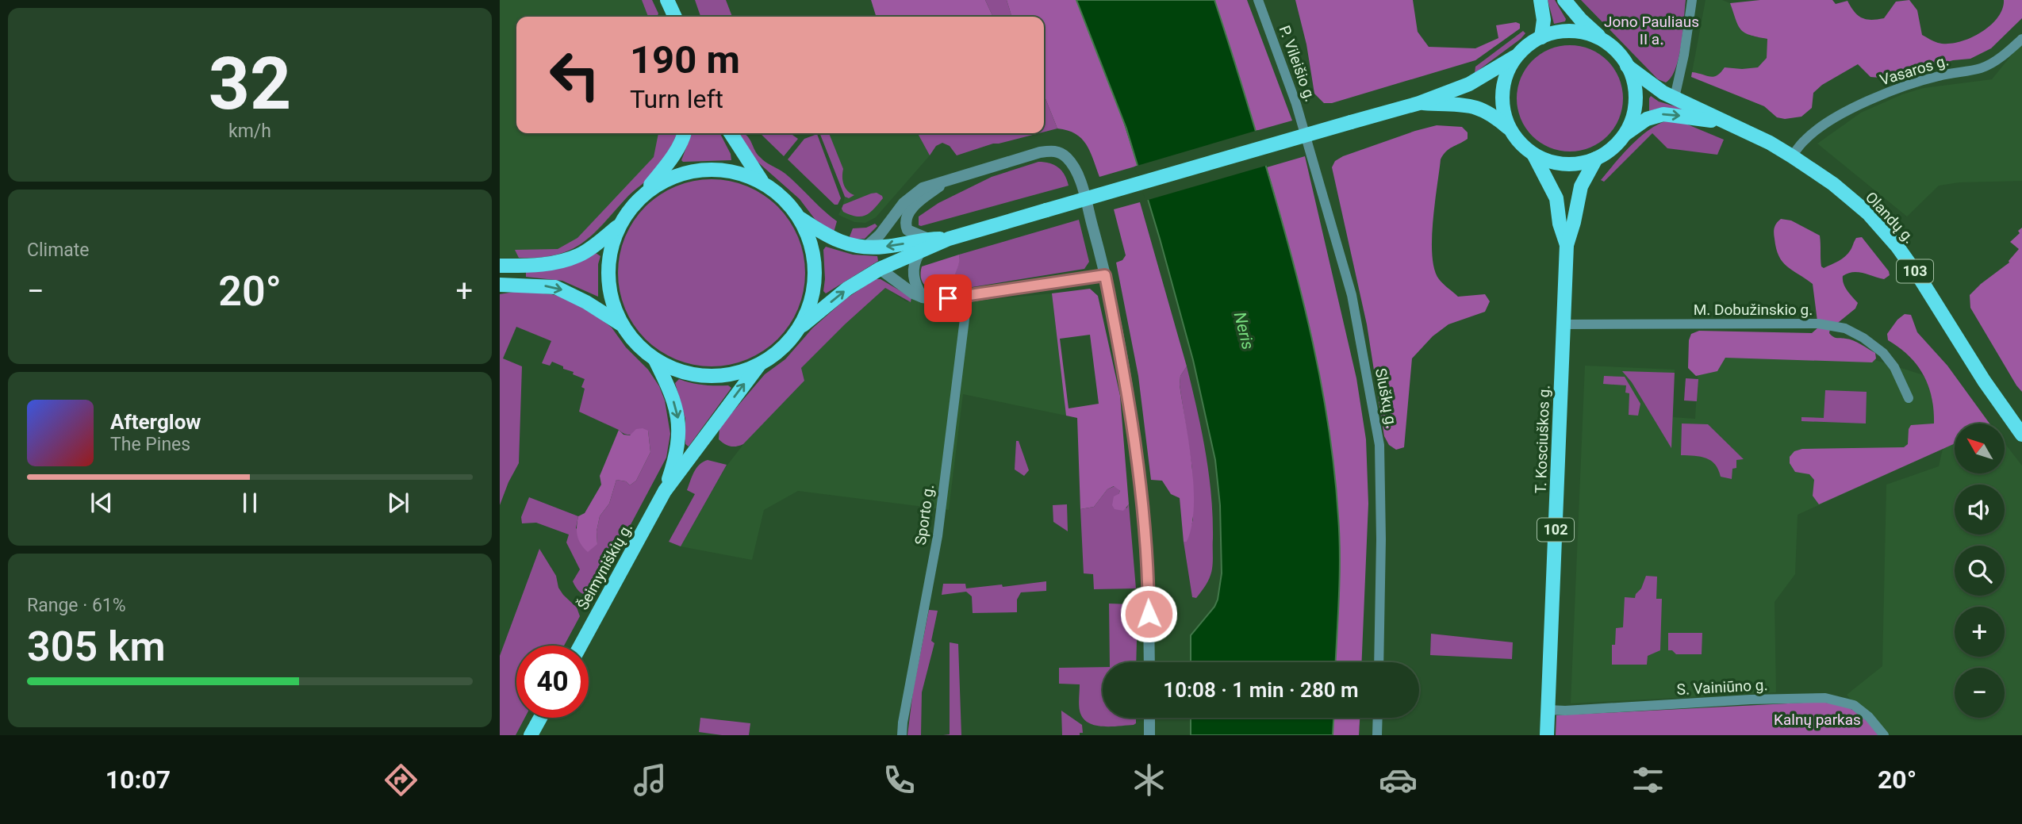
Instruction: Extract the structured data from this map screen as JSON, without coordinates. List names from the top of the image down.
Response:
{
  "streets": {
    "main road": [
      "Olandų g.",
      "103",
      "T. Kosciuškos g.",
      "102",
      "Šeimyniškių g."
    ],
    "street": [
      "P. Vileišio g.",
      "Vasaros g.",
      "M. Dobužinskio g.",
      "Sluškų g.",
      "Sporto g.",
      "S. Vainiūno g."
    ]
  },
  "crossings": [
    ["P. Vileišio g.", "Sluškų g."],
    ["Vasaros g.", "Olandų g."],
    ["Olandų g.", "T. Kosciuškos g."],
    ["M. Dobužinskio g.", "T. Kosciuškos g."],
    ["T. Kosciuškos g.", "S. Vainiūno g."]
  ],
  "water": ["Neris"],
  "parks": ["Jono Pauliaus II a.", "Kalnų parkas"],
  "north": "top left",
  "page": {
    "tile": [
      ["32", "km/h"],
      "Climate",
      ["Range · 61%", "305 km"]
    ],
    "turn": ["190 m", "Turn left"],
    "heat": ["−", "20°", "+"],
    "song": ["Afterglow", "The Pines"],
    "map_buttons": ["+", "−"],
    "limit": "40",
    "trip": "10:08 · 1 min · 280 m",
    "tabs": ["10:07", "20°"]
  }
}
